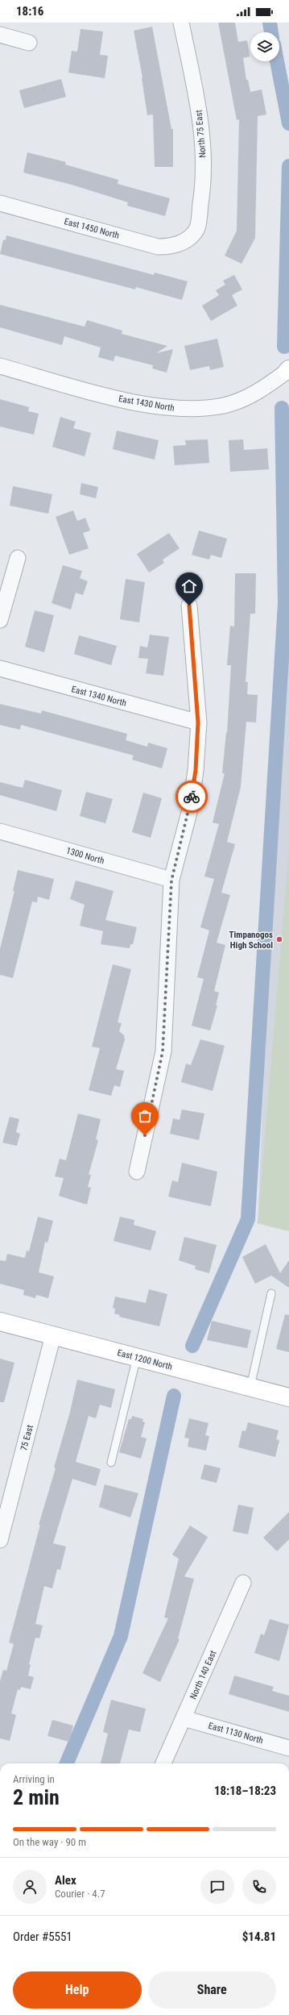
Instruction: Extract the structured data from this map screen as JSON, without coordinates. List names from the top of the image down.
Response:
{
  "streets": {
    "street": [
      "North 75 East",
      "East 1450 North",
      "East 1430 North",
      "East 1340 North",
      "1300 North",
      "East 1200 North",
      "75 East",
      "North 140 East",
      "East 1130 North"
    ]
  },
  "crossings": [
    ["North 75 East", "East 1450 North"],
    ["East 1200 North", "75 East"],
    ["North 140 East", "East 1130 North"]
  ],
  "places": ["Timpanogos High School"],
  "page": {
    "status": "18:16",
    "heading": ["2 min", "Arriving in", "18:18–18:23"],
    "panel": [
      "Alex",
      "Courier · 4.7",
      "Order #5551",
      "$14.81"
    ],
    "bar": "On the way · 90 m",
    "buttons": ["Help", "Share"]
  }
}
